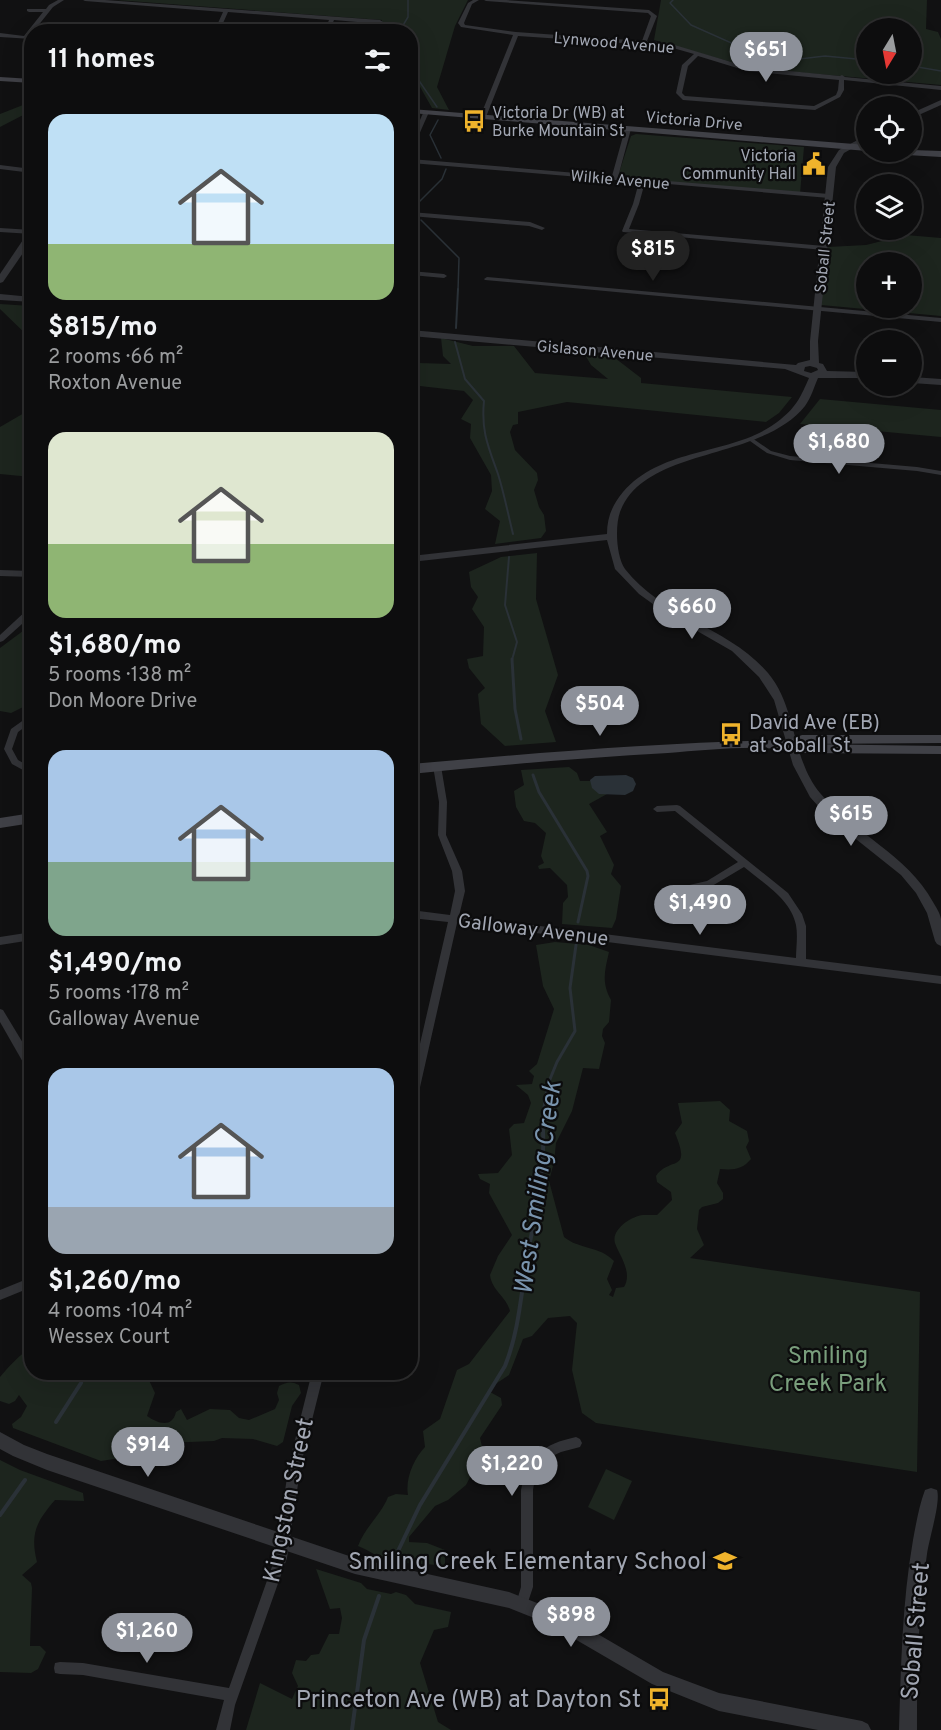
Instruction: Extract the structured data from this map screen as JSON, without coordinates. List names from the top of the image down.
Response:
{
  "streets": {
    "main road": ["Victoria Drive"],
    "street": [
      "Lynwood Avenue",
      "Wilkie Avenue",
      "Soball Street",
      "Gislason Avenue",
      "Galloway Avenue",
      "Kingston Street"
    ]
  },
  "crossings": [
    ["Victoria Drive", "Soball Street"],
    ["Wilkie Avenue", "Soball Street"],
    ["Soball Street", "Gislason Avenue"]
  ],
  "water": ["West Smiling Creek"],
  "parks": ["Smiling Creek Park"],
  "places": {
    "bus stop": ["Victoria Dr (WB) at Burke Mountain St", "David Ave (EB) at Soball St", "Princeton Ave (WB) at Dayton St"],
    "public building": ["Victoria Community Hall"],
    "school or university": ["Smiling Creek Elementary School"]
  },
  "north": "bottom",
  "page": {
    "map_buttons": ["+", "−"],
    "heading": "11 homes",
    "price": [
      "$651",
      "$815",
      "$1,680",
      "$660",
      "$504",
      "$615",
      "$1,490",
      "$914",
      "$1,220",
      "$898",
      "$1,260"
    ],
    "list": [
      {
        "name": "$815/mo",
        "note": "2 rooms · 66 m² · Roxton Avenue"
      },
      {
        "name": "$1,680/mo",
        "note": "5 rooms · 138 m² · Don Moore Drive"
      },
      {
        "name": "$1,490/mo",
        "note": "5 rooms · 178 m² · Galloway Avenue"
      },
      {
        "name": "$1,260/mo",
        "note": "4 rooms · 104 m² · Wessex Court"
      }
    ]
  }
}
